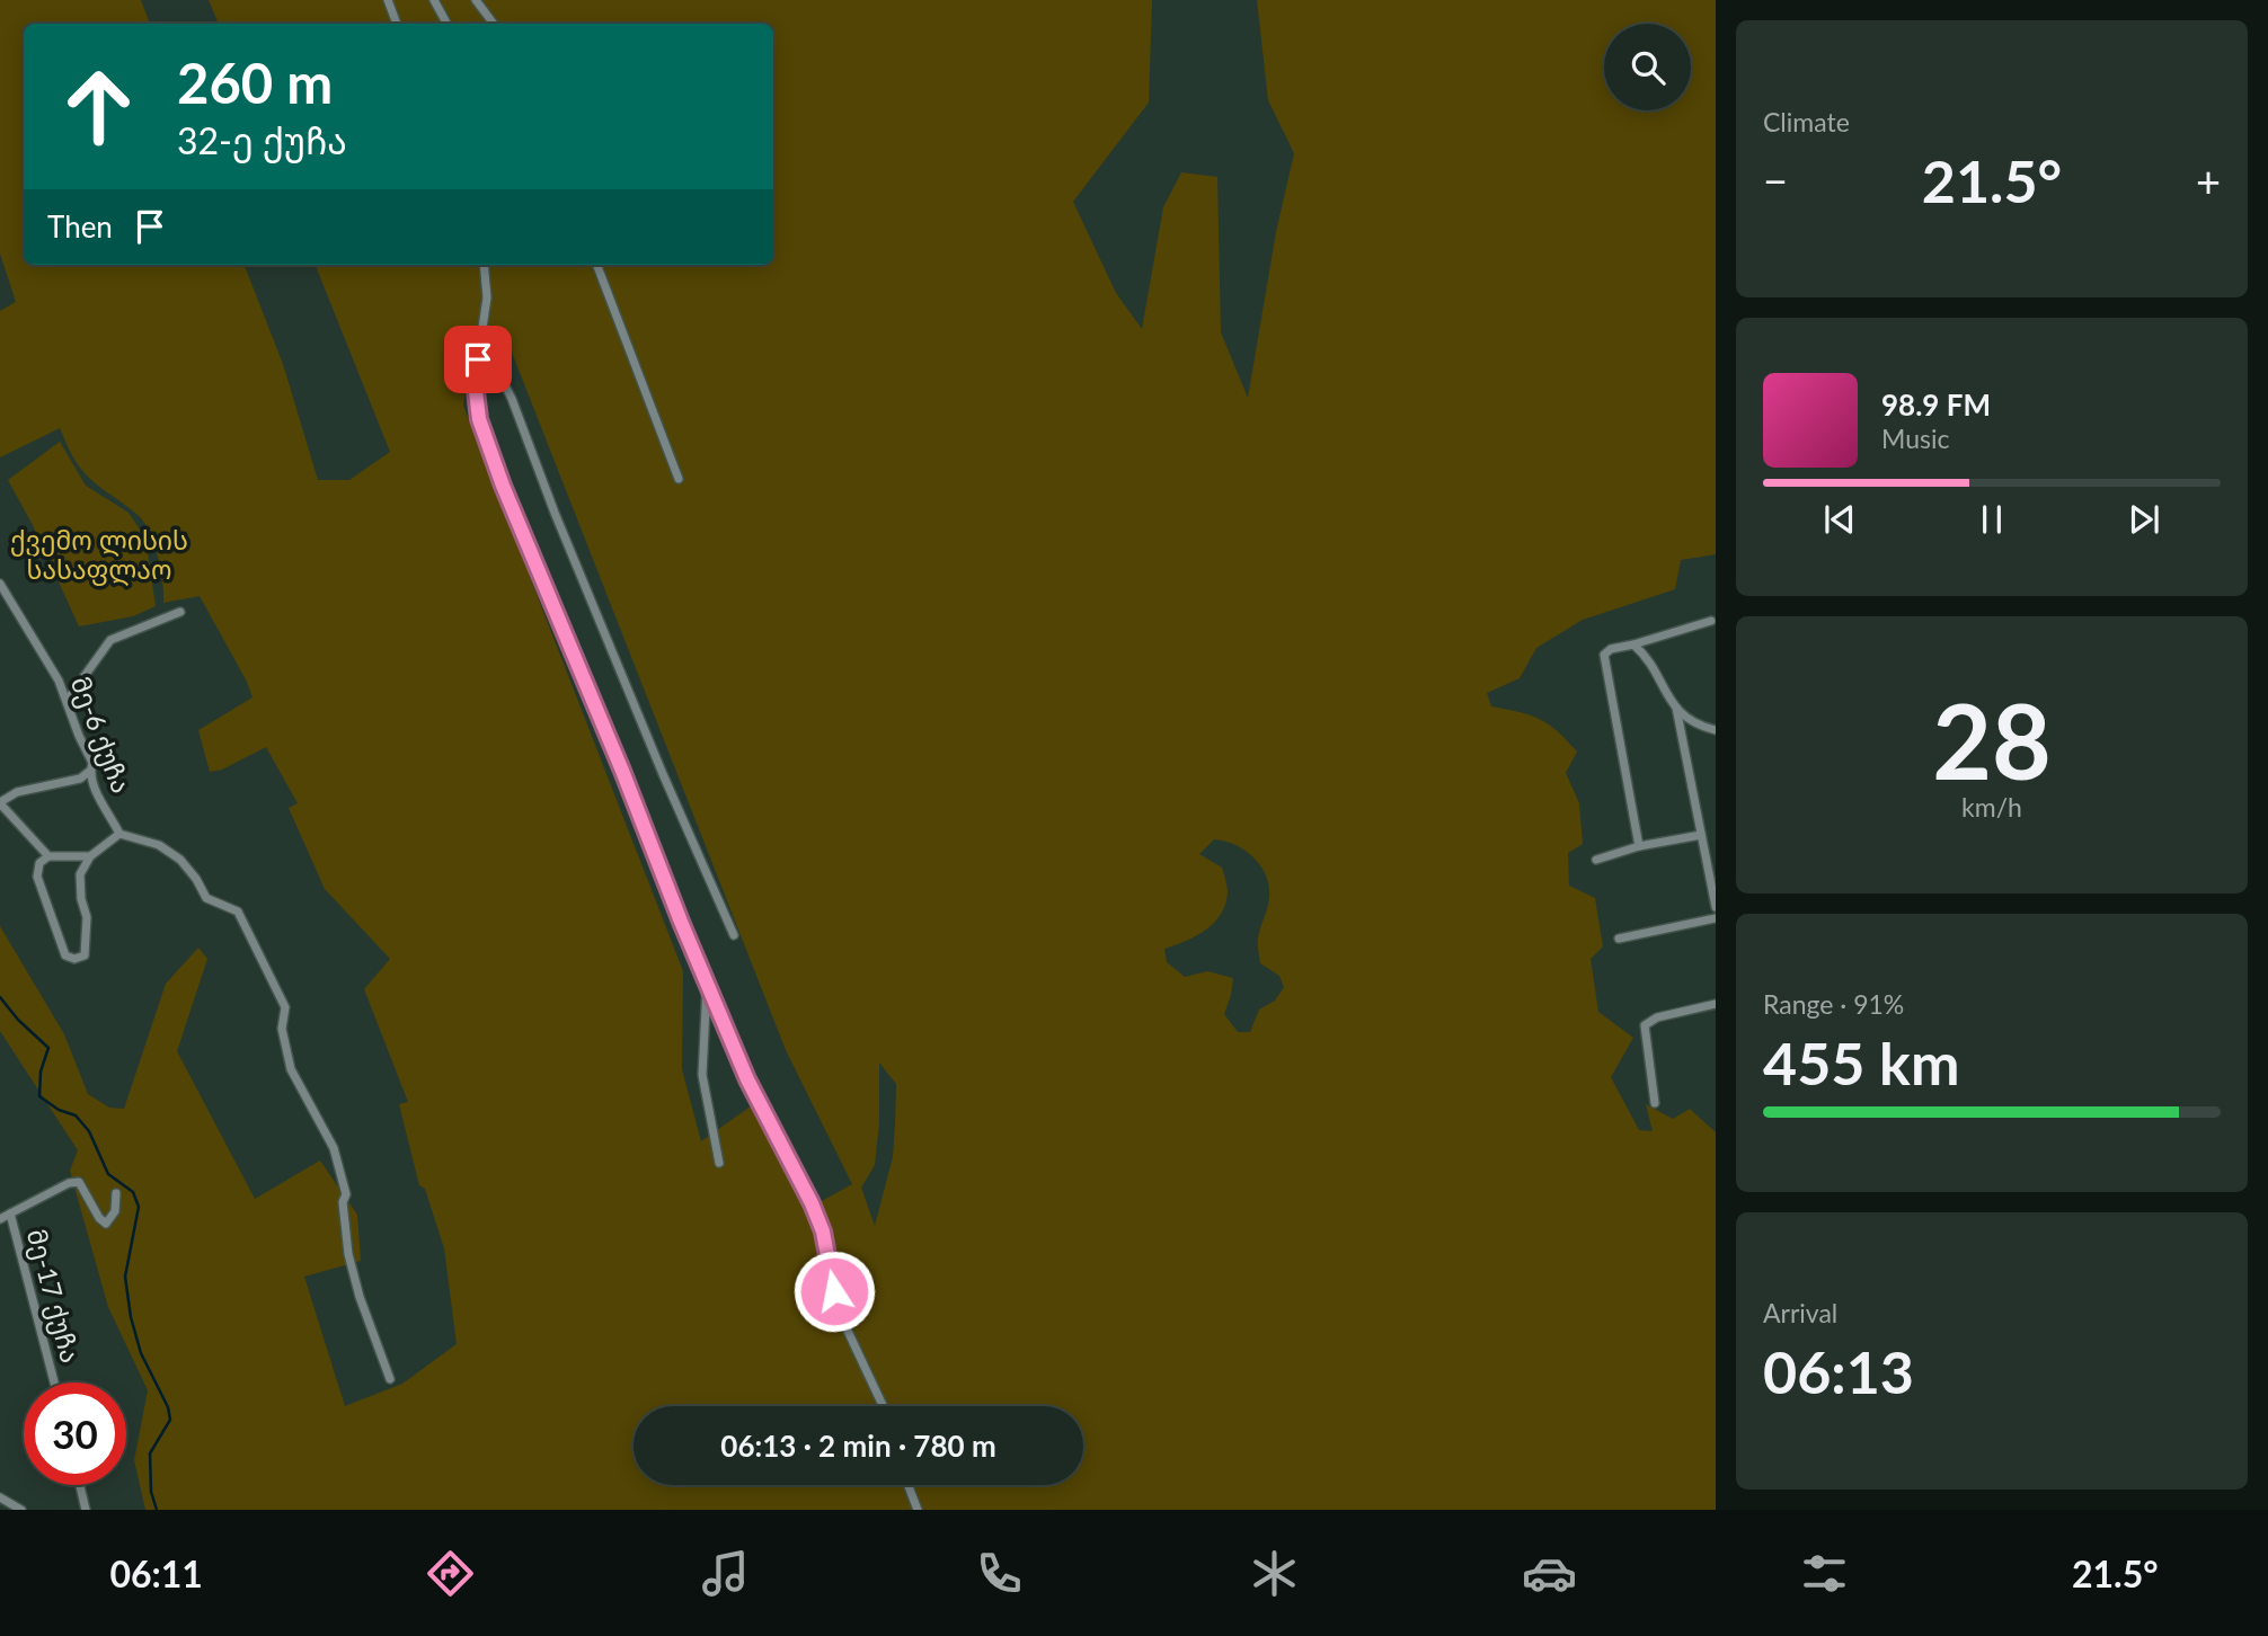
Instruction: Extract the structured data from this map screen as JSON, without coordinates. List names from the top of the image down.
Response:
{
  "streets": {
    "street": ["მე-6 ქუჩა", "მე-17 ქუჩა"]
  },
  "parks": ["ქვემო ლისის სასაფლაო"],
  "page": {
    "tile": [
      "Climate",
      ["28", "km/h"],
      ["Range · 91%", "455 km"],
      ["Arrival", "06:13"]
    ],
    "turn": ["260 m", "32-ე ქუჩა"],
    "heat": ["−", "21.5°", "+"],
    "then": "Then",
    "song": ["98.9 FM", "Music"],
    "limit": "30",
    "trip": "06:13 · 2 min · 780 m",
    "tabs": ["06:11", "21.5°"]
  }
}
